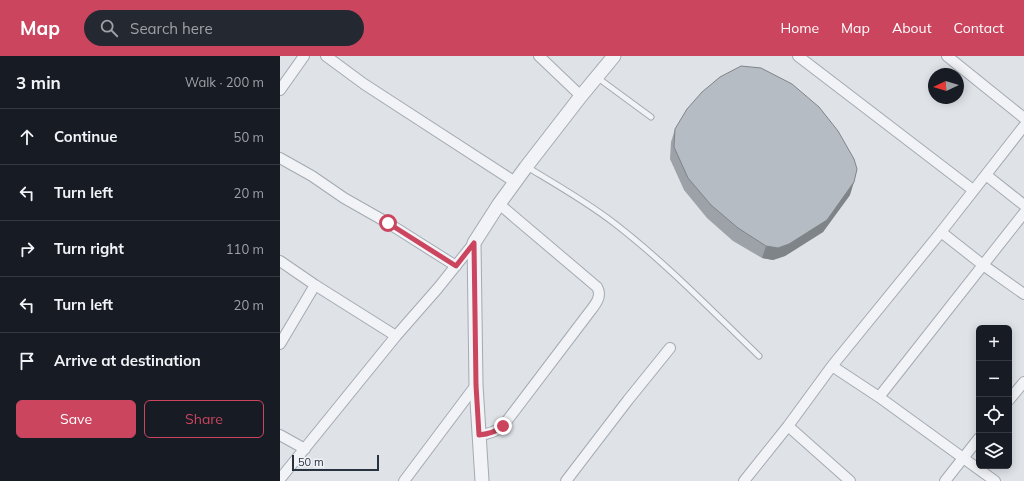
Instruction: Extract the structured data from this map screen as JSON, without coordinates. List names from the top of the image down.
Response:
{
  "scale_bar": "50 m",
  "north": "left",
  "page": {
    "header": "Map",
    "search": "Search here",
    "nav": [
      "Home",
      "Map",
      "About",
      "Contact"
    ],
    "heading": ["3 min", "Walk · 200 m"],
    "list": [
      ["Continue", "50 m"],
      ["Turn left", "20 m"],
      ["Turn right", "110 m"],
      ["Turn left", "20 m"],
      "Arrive at destination"
    ],
    "map_buttons": ["+", "−"],
    "buttons": ["Save", "Share"],
    "scale": "50 m"
  }
}
